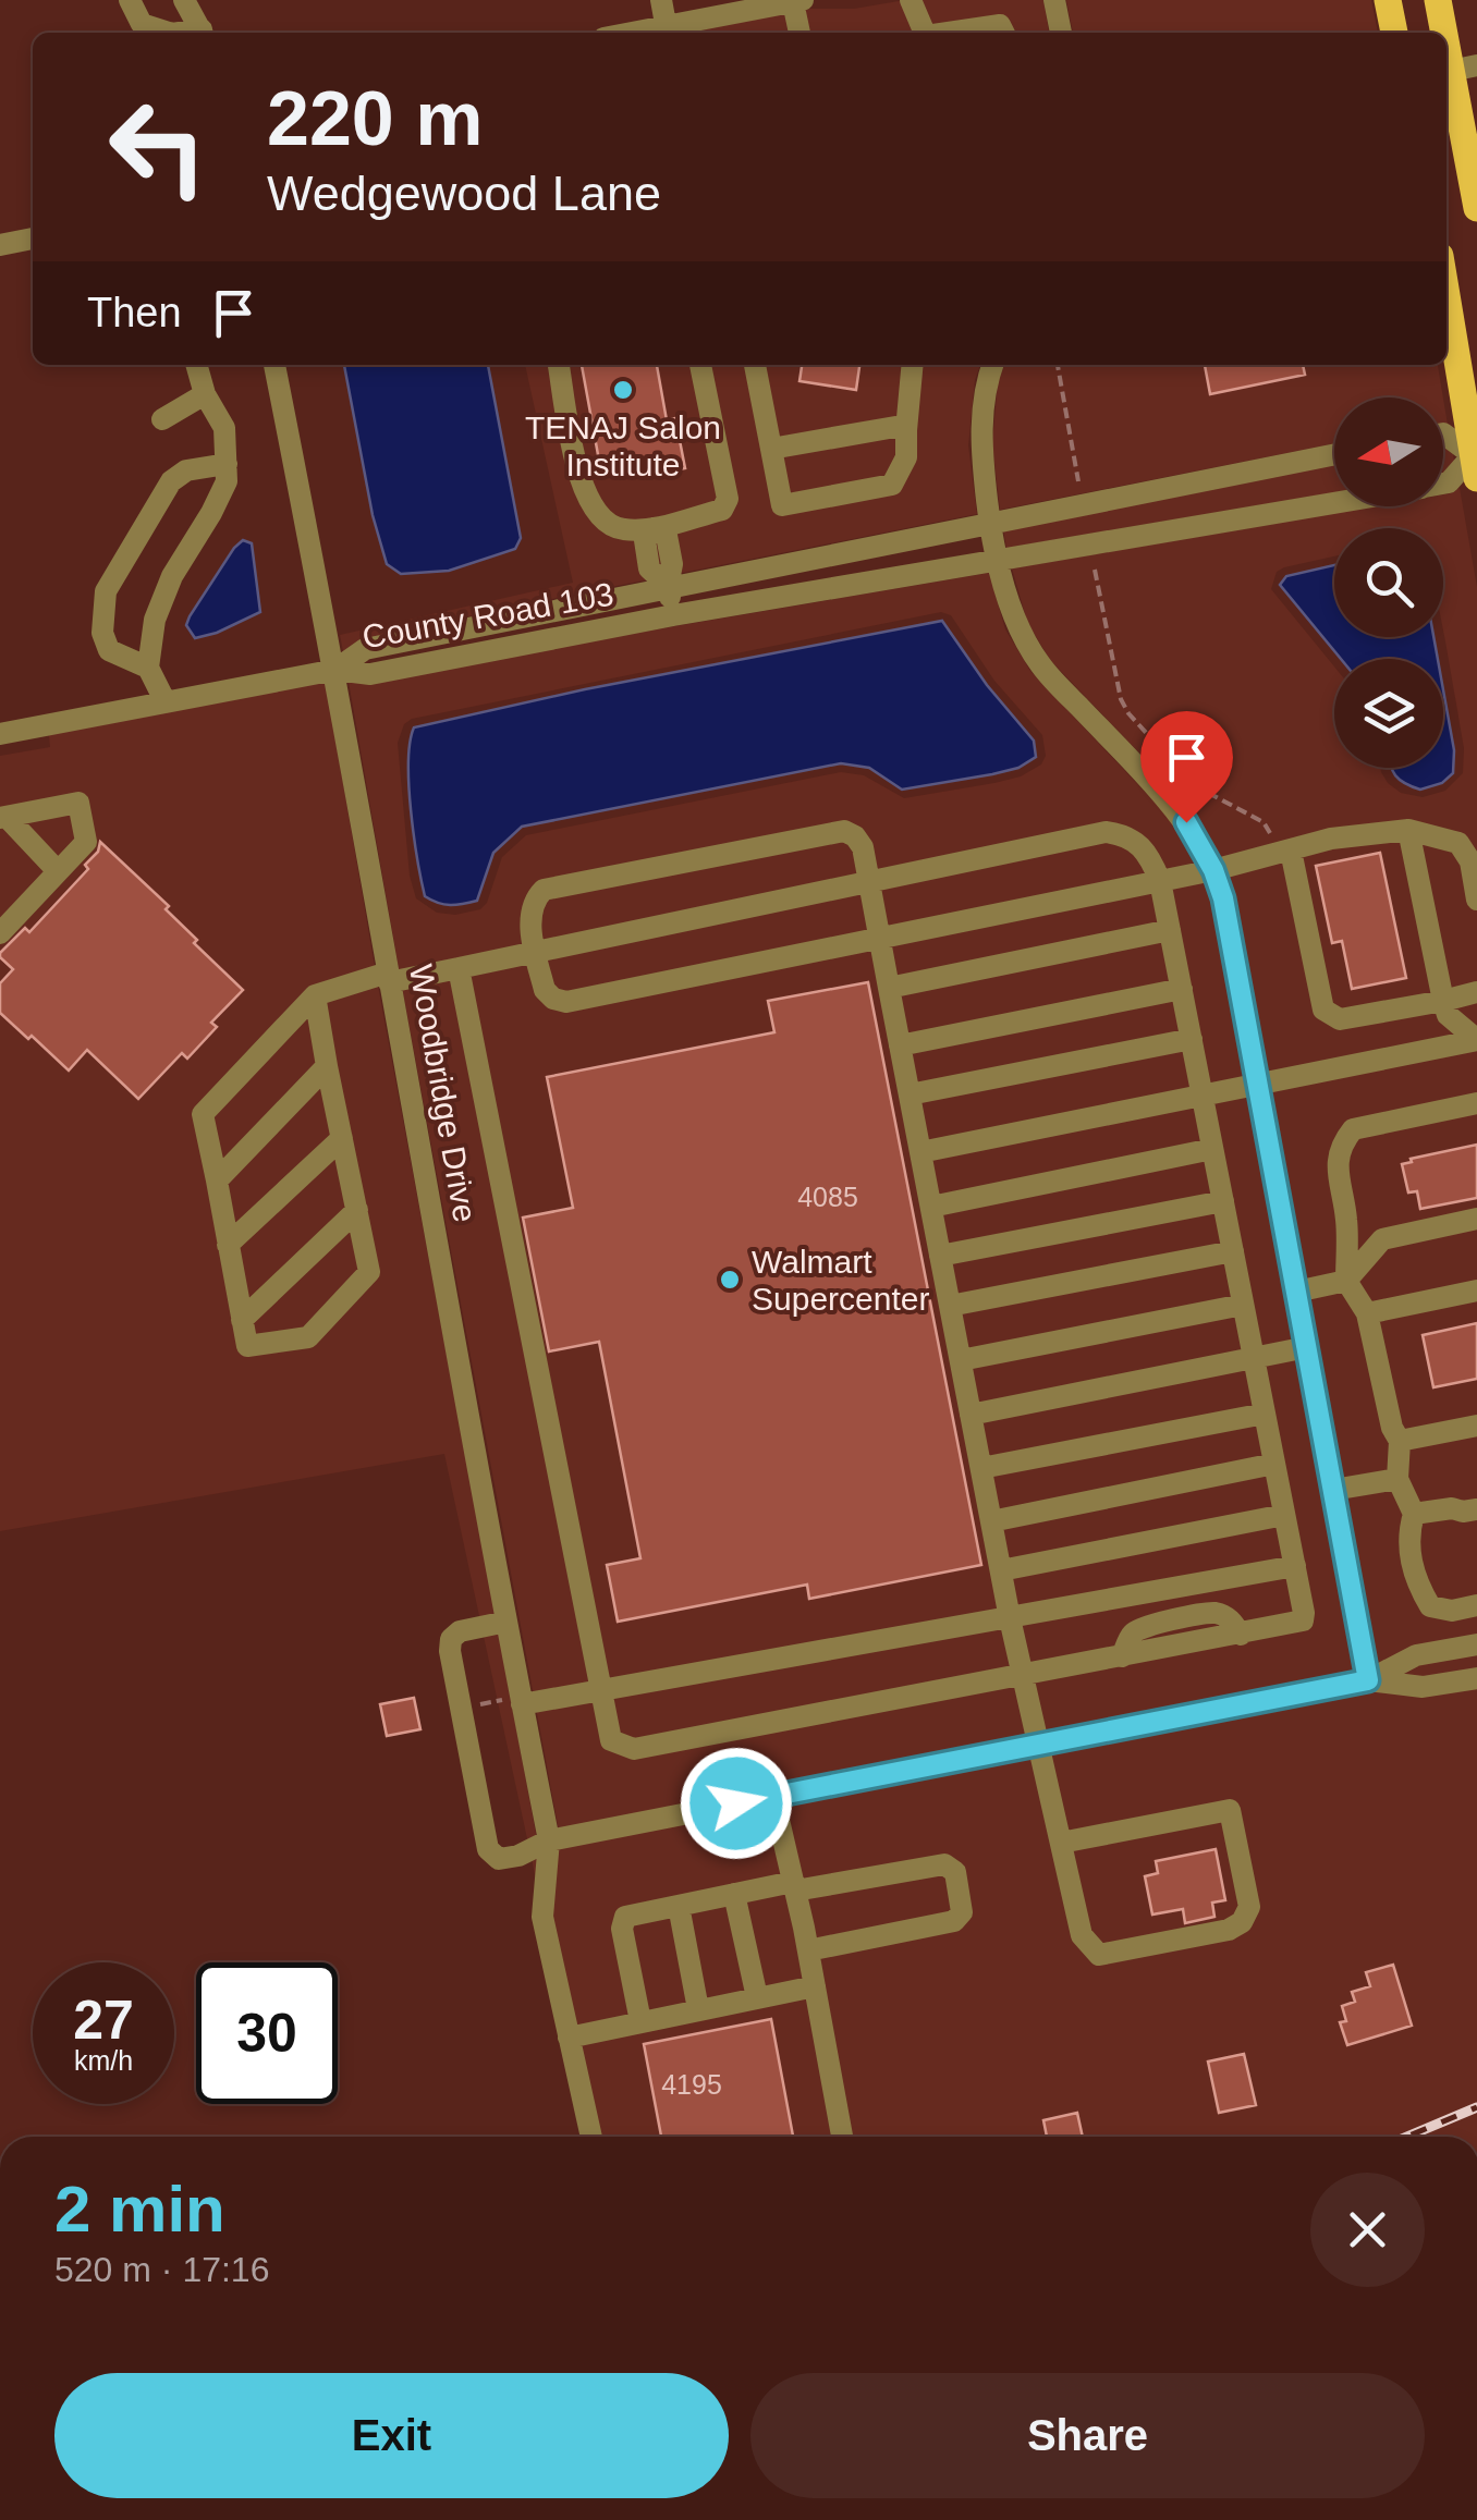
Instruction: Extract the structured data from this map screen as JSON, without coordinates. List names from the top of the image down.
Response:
{
  "streets": {
    "street": ["County Road 103", "Woodbridge Drive"]
  },
  "crossings": [
    ["County Road 103", "Woodbridge Drive"]
  ],
  "places": ["TENAJ Salon Institute", "Walmart Supercenter"],
  "house_numbers": ["4085", "4195"],
  "north": "left",
  "page": {
    "turn": ["220 m", "Wedgewood Lane"],
    "then": "Then",
    "speed": "27 km/h",
    "limit": "30",
    "heading": ["2 min", "520 m · 17:16"],
    "buttons": ["Exit", "Share"]
  }
}
